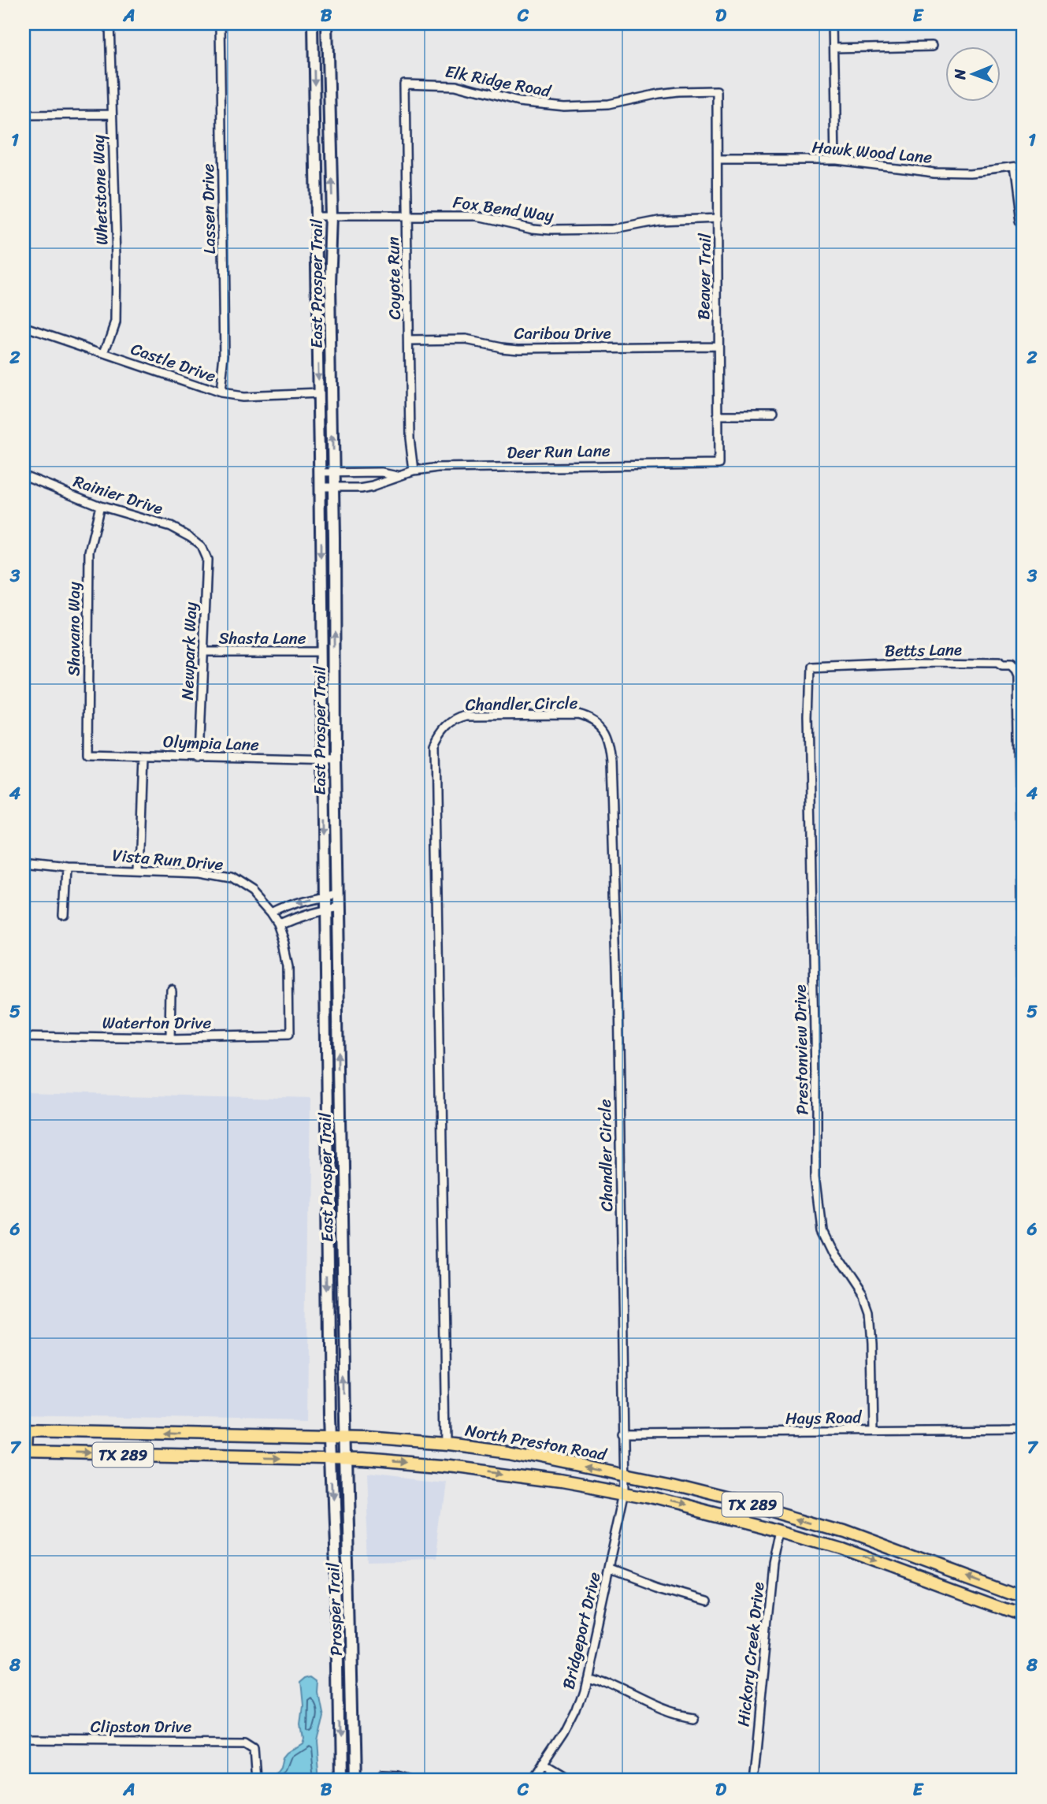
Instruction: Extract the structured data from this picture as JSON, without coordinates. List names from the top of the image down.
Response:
{
  "streets": {
    "main road": [
      "East Prosper Trail",
      "North Preston Road",
      "TX 289",
      "Prosper Trail"
    ],
    "street": [
      "Elk Ridge Road",
      "Hawk Wood Lane",
      "Whetstone Way",
      "Lassen Drive",
      "Fox Bend Way",
      "Beaver Trail",
      "Coyote Run",
      "Caribou Drive",
      "Castle Drive",
      "Deer Run Lane",
      "Rainier Drive",
      "Shavano Way",
      "Shasta Lane",
      "Betts Lane",
      "Newpark Way",
      "Chandler Circle",
      "Olympia Lane",
      "Vista Run Drive",
      "Waterton Drive",
      "Prestonview Drive",
      "Hays Road",
      "Bridgeport Drive",
      "Hickory Creek Drive",
      "Clipston Drive"
    ]
  },
  "crossings": [
    ["Elk Ridge Road", "Beaver Trail"],
    ["Elk Ridge Road", "Coyote Run"],
    ["Hawk Wood Lane", "Beaver Trail"],
    ["Whetstone Way", "Castle Drive"],
    ["Lassen Drive", "Castle Drive"],
    ["Fox Bend Way", "Beaver Trail"],
    ["Fox Bend Way", "Coyote Run"],
    ["Fox Bend Way", "East Prosper Trail"],
    ["Beaver Trail", "Caribou Drive"],
    ["Beaver Trail", "Deer Run Lane"],
    ["Coyote Run", "Caribou Drive"],
    ["Coyote Run", "Deer Run Lane"],
    ["East Prosper Trail", "Castle Drive"],
    ["East Prosper Trail", "Deer Run Lane"],
    ["East Prosper Trail", "Shasta Lane"],
    ["East Prosper Trail", "Olympia Lane"],
    ["East Prosper Trail", "North Preston Road"],
    ["East Prosper Trail", "Prosper Trail"],
    ["Rainier Drive", "Shavano Way"],
    ["Rainier Drive", "Newpark Way"],
    ["Shavano Way", "Olympia Lane"],
    ["Shasta Lane", "Newpark Way"],
    ["Betts Lane", "Prestonview Drive"],
    ["Newpark Way", "Olympia Lane"],
    ["Chandler Circle", "Hays Road"],
    ["Chandler Circle", "North Preston Road"],
    ["Chandler Circle", "Bridgeport Drive"],
    ["Vista Run Drive", "Waterton Drive"],
    ["Prestonview Drive", "Hays Road"],
    ["North Preston Road", "Prosper Trail"],
    ["North Preston Road", "Bridgeport Drive"],
    ["North Preston Road", "Hickory Creek Drive"]
  ],
  "north": "left",
  "grid": {
    "columns": [
      "A",
      "B",
      "C",
      "D",
      "E"
    ],
    "rows": [
      "1",
      "2",
      "3",
      "4",
      "5",
      "6",
      "7",
      "8"
    ]
  }
}
